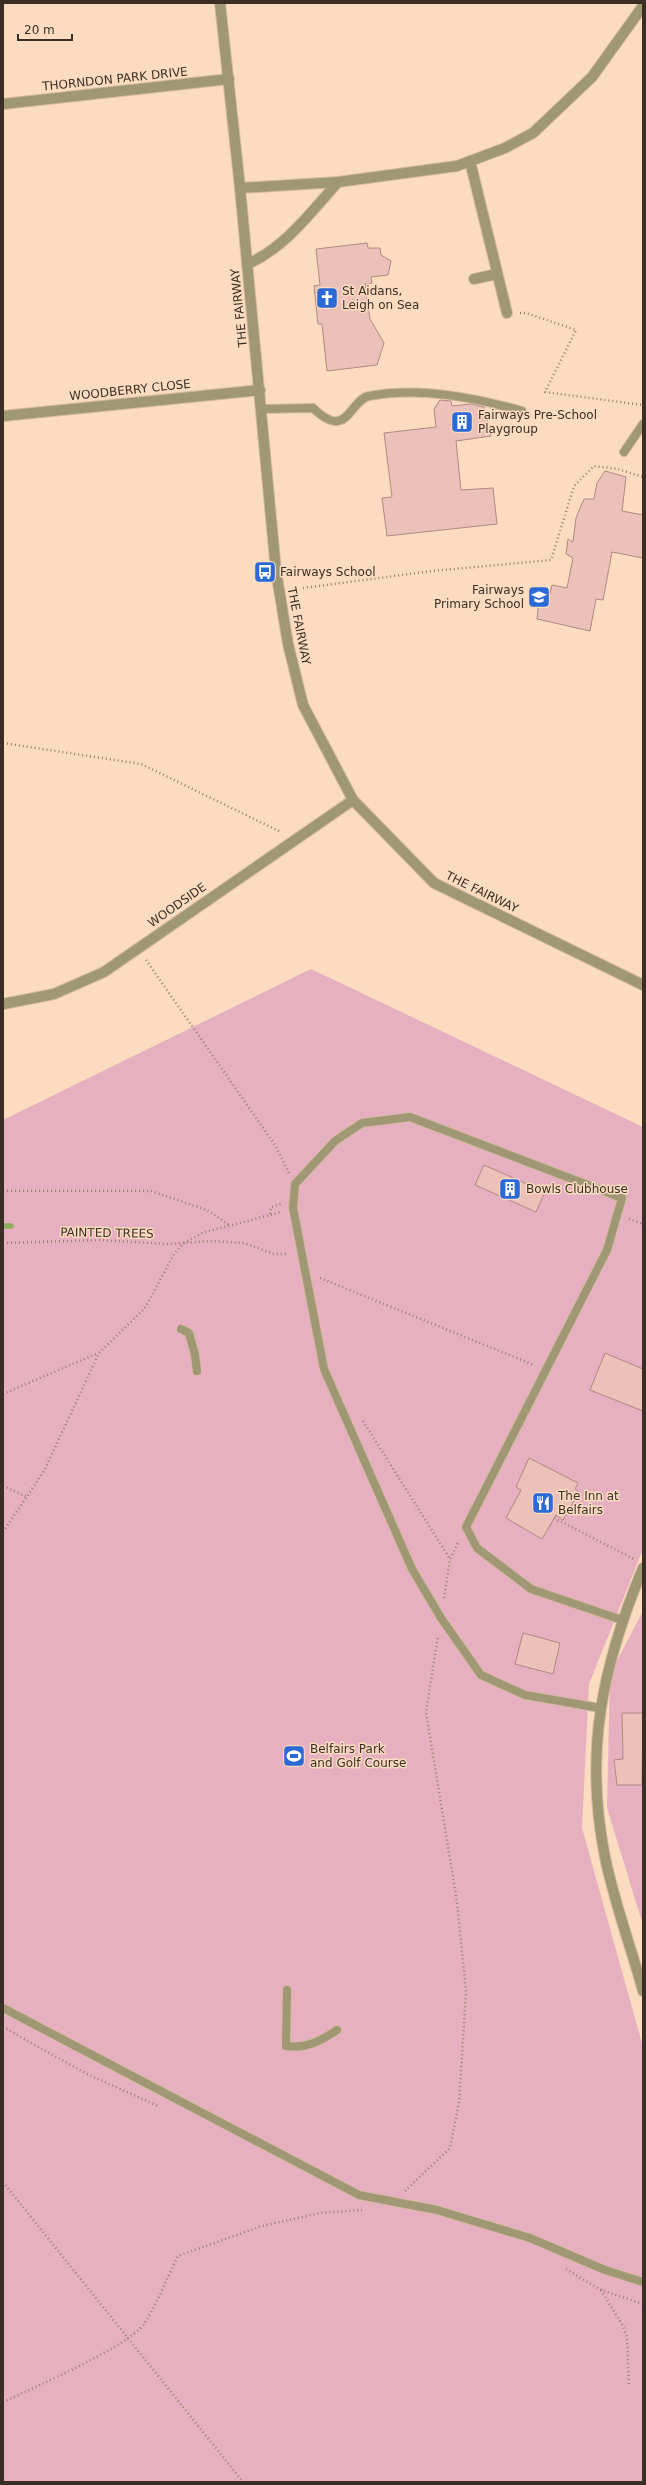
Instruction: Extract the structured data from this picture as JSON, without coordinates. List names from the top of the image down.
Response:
{
  "streets": {
    "street": [
      "THORNDON PARK DRIVE",
      "THE FAIRWAY",
      "WOODBERRY CLOSE",
      "WOODSIDE"
    ],
    "path": ["PAINTED TREES"]
  },
  "crossings": [
    ["THORNDON PARK DRIVE", "THE FAIRWAY"],
    ["THE FAIRWAY", "WOODBERRY CLOSE"],
    ["THE FAIRWAY", "WOODSIDE"]
  ],
  "places": {
    "church": ["St Aidans, Leigh on Sea"],
    "building": ["Fairways Pre-School Playgroup", "Bowls Clubhouse"],
    "bus stop": ["Fairways School"],
    "school or university": ["Fairways Primary School"],
    "restaurant": ["The Inn at Belfairs"],
    "sports": ["Belfairs Park and Golf Course"]
  },
  "scale_bar": "20 m"
}
